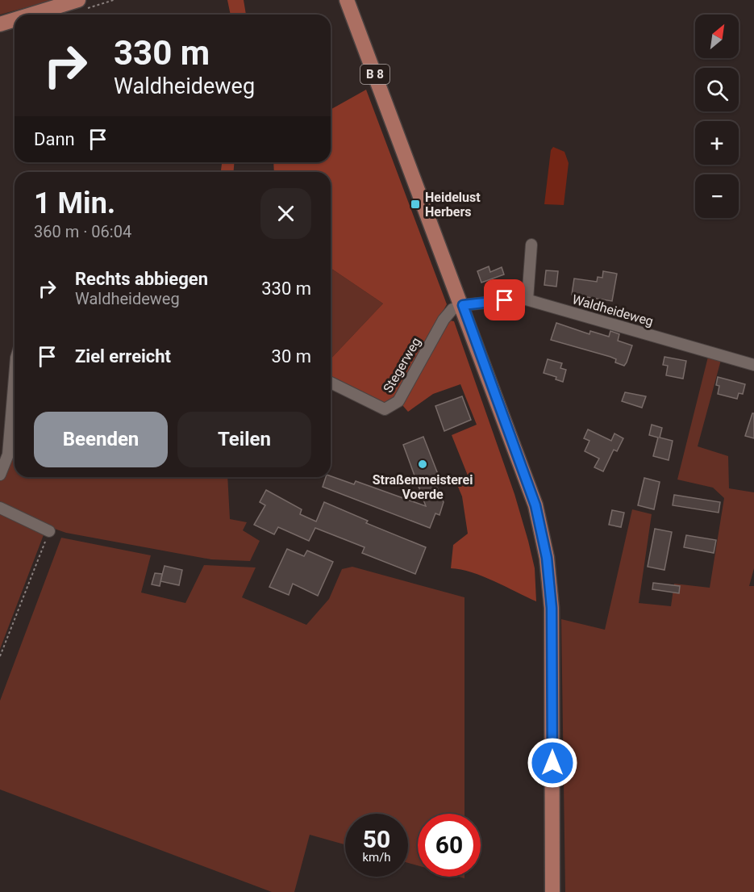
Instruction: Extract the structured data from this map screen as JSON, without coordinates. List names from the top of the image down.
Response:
{
  "streets": {
    "main road": ["B 8"],
    "street": ["Waldheideweg", "Stegerweg"]
  },
  "crossings": [
    ["B 8", "Waldheideweg"],
    ["B 8", "Stegerweg"],
    ["Waldheideweg", "Stegerweg"]
  ],
  "places": {
    "transit": ["Heidelust Herbers"],
    "other": ["Straßenmeisterei Voerde"]
  },
  "north": "top right",
  "page": {
    "map_buttons": ["+", "−"],
    "turn": ["330 m", "Waldheideweg"],
    "then": "Dann",
    "heading": ["1 Min.", "360 m · 06:04"],
    "list": [
      {
        "name": "Rechts abbiegen",
        "note": "Waldheideweg",
        "value": "330 m"
      },
      {
        "name": "Ziel erreicht",
        "value": "30 m"
      }
    ],
    "buttons": ["Beenden", "Teilen"],
    "speed": "50 km/h",
    "limit": "60"
  }
}
